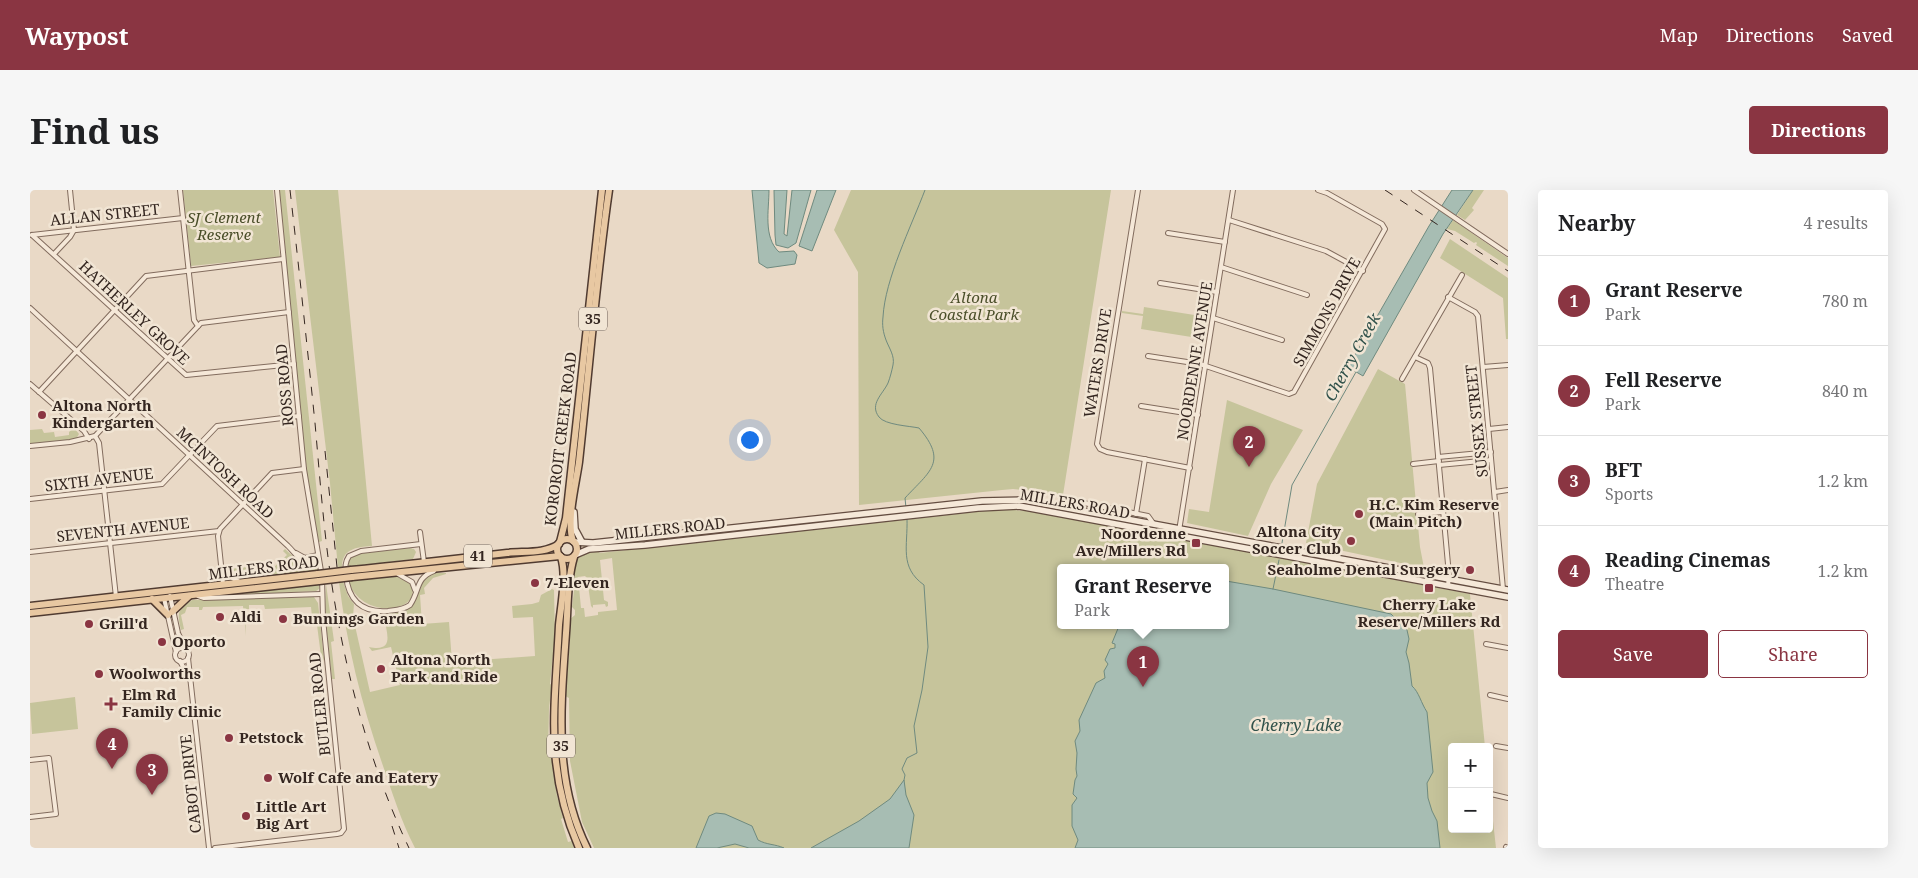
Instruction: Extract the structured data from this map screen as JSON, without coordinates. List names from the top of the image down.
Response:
{
  "streets": {
    "main road": [
      "35",
      "KOROROIT CREEK ROAD",
      "MILLERS ROAD",
      "41"
    ],
    "street": [
      "ALLAN STREET",
      "SIMMONS DRIVE",
      "HATHERLEY GROVE",
      "NOORDENNE AVENUE",
      "WATERS DRIVE",
      "ROSS ROAD",
      "SUSSEX STREET",
      "MCINTOSH ROAD",
      "SIXTH AVENUE",
      "SEVENTH AVENUE",
      "BUTLER ROAD",
      "CABOT DRIVE"
    ]
  },
  "crossings": [
    ["ALLAN STREET", "HATHERLEY GROVE"],
    ["SIMMONS DRIVE", "NOORDENNE AVENUE"],
    ["HATHERLEY GROVE", "ROSS ROAD"],
    ["35", "KOROROIT CREEK ROAD"],
    ["35", "MILLERS ROAD"],
    ["NOORDENNE AVENUE", "WATERS DRIVE"],
    ["NOORDENNE AVENUE", "MILLERS ROAD"],
    ["ROSS ROAD", "MCINTOSH ROAD"],
    ["ROSS ROAD", "SIXTH AVENUE"],
    ["ROSS ROAD", "MILLERS ROAD"],
    ["ROSS ROAD", "BUTLER ROAD"],
    ["SUSSEX STREET", "MILLERS ROAD"],
    ["KOROROIT CREEK ROAD", "MILLERS ROAD"],
    ["MCINTOSH ROAD", "SIXTH AVENUE"],
    ["MILLERS ROAD", "BUTLER ROAD"]
  ],
  "water": ["Cherry Creek", "Cherry Lake"],
  "parks": ["SJ Clement Reserve", "Altona Coastal Park"],
  "places": {
    "other": [
      "Altona North Kindergarten",
      "H.C. Kim Reserve (Main Pitch)",
      "Altona City Soccer Club",
      "Seaholme Dental Surgery",
      "7-Eleven",
      "Aldi",
      "Bunnings Garden",
      "Grill'd",
      "Oporto",
      "Altona North Park and Ride",
      "Woolworths",
      "Petstock",
      "Wolf Cafe and Eatery",
      "Little Art Big Art"
    ],
    "transit": ["Noordenne Ave/Millers Rd", "Cherry Lake Reserve/Millers Rd"],
    "health": ["Elm Rd Family Clinic"]
  },
  "page": {
    "header": "Waypost",
    "nav": ["Map", "Directions", "Saved"],
    "buttons": [
      "Directions",
      ["Save", "Share"]
    ],
    "title": "Find us",
    "heading": ["Nearby", "4 results"],
    "list": [
      {
        "mark": "1",
        "name": "Grant Reserve",
        "note": "Park",
        "value": "780 m"
      },
      {
        "mark": "2",
        "name": "Fell Reserve",
        "note": "Park",
        "value": "840 m"
      },
      {
        "mark": "3",
        "name": "BFT",
        "note": "Sports",
        "value": "1.2 km"
      },
      {
        "mark": "4",
        "name": "Reading Cinemas",
        "note": "Theatre",
        "value": "1.2 km"
      }
    ],
    "pins": [
      "2",
      "1",
      "4",
      "3"
    ],
    "popup": ["Grant Reserve", "Park"],
    "map_buttons": ["+", "−"]
  }
}
